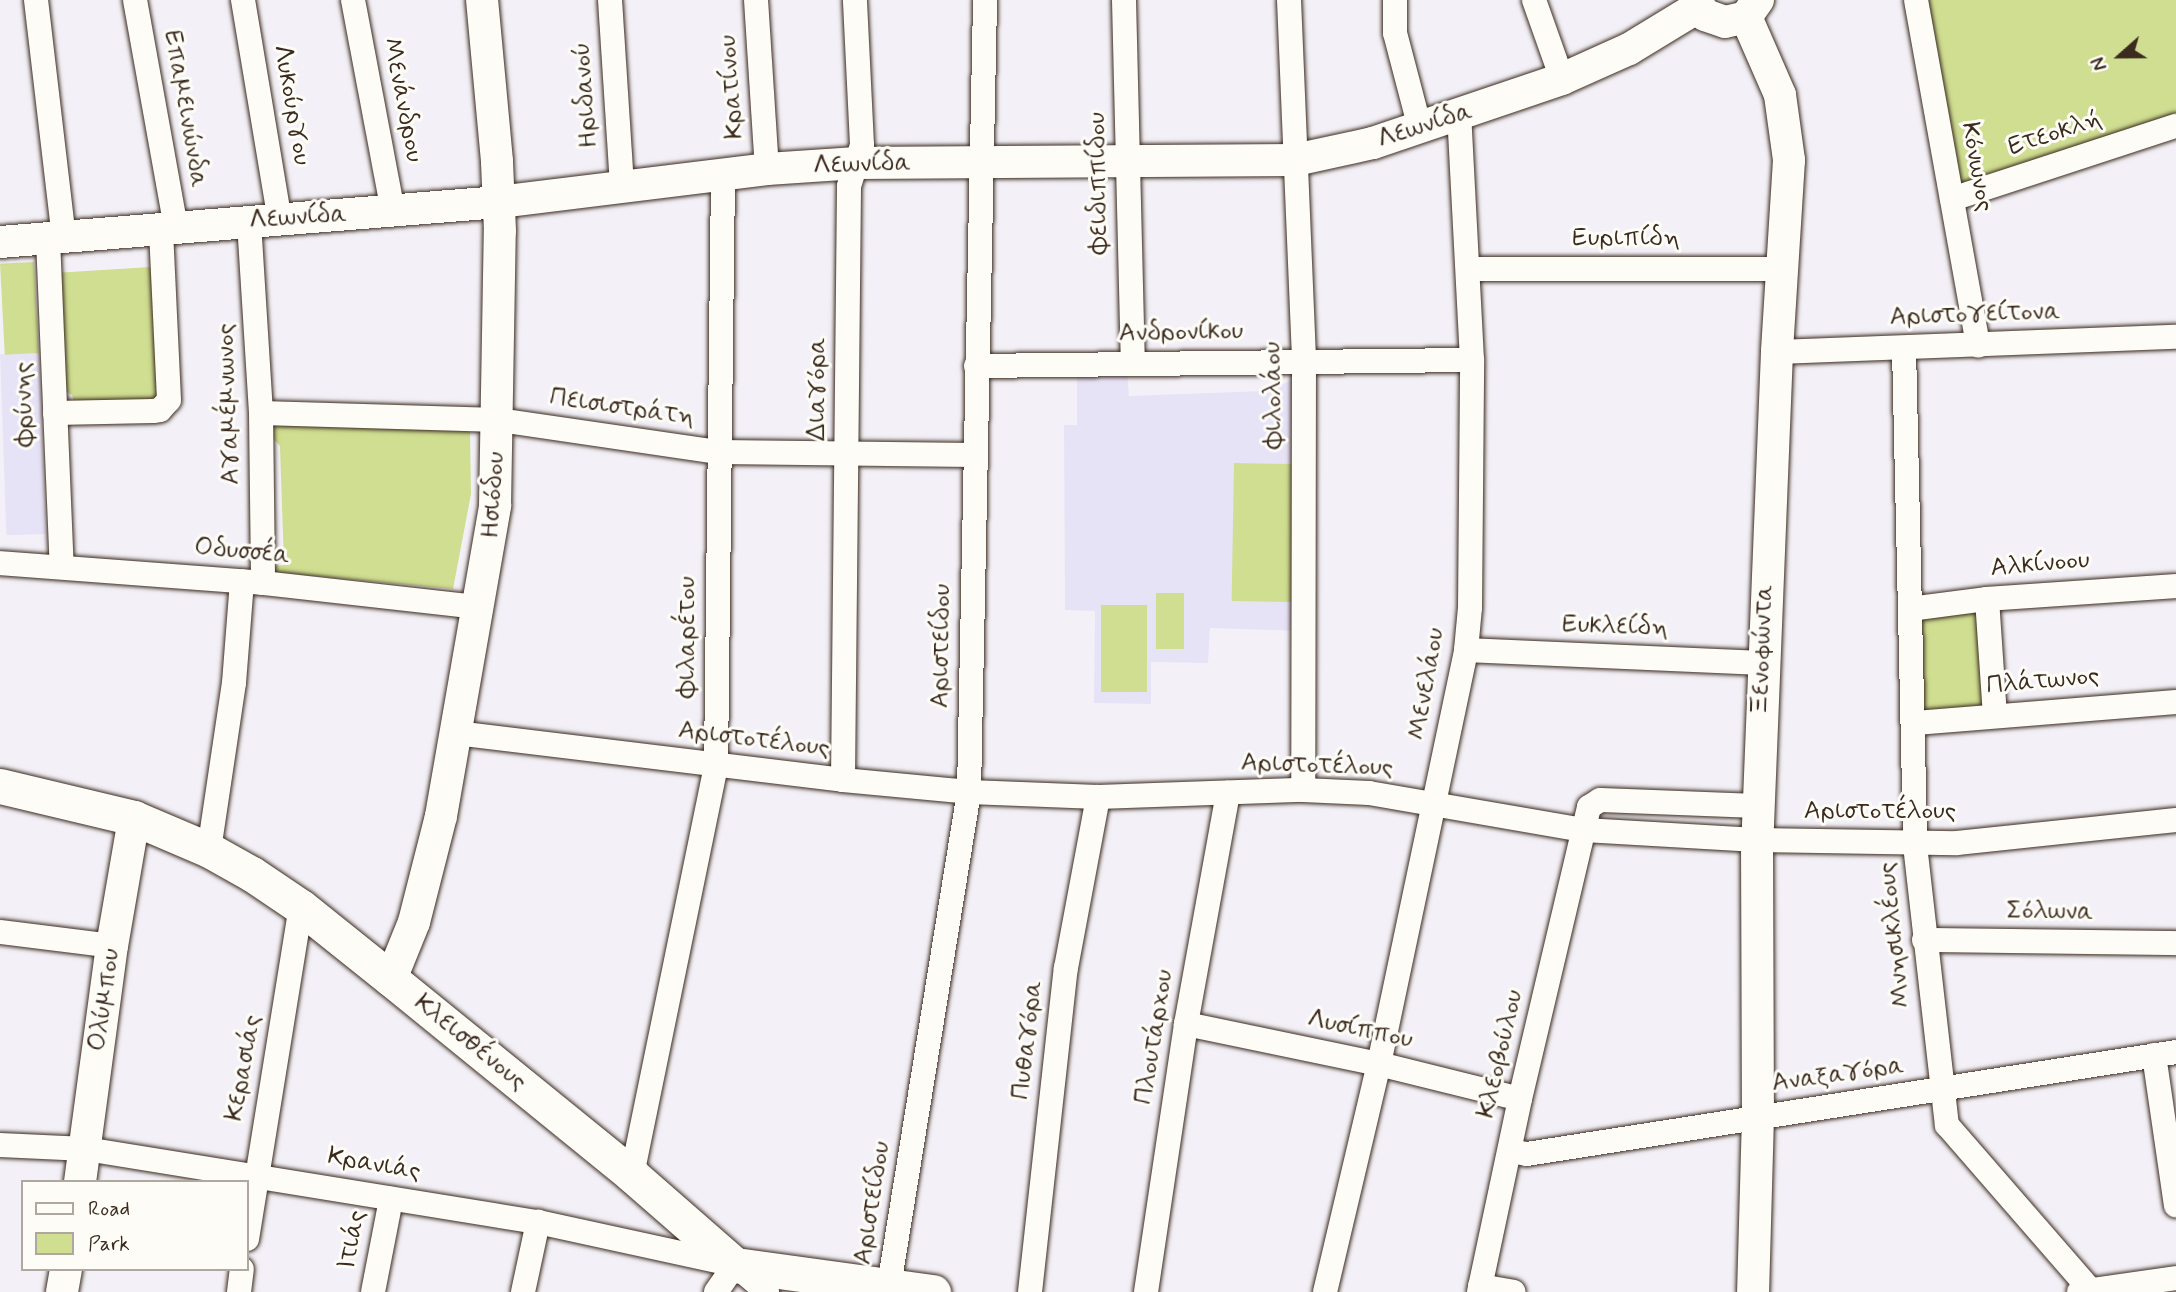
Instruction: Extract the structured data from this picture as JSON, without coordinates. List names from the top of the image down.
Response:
{
  "streets": {
    "main road": ["Κλεισθένους"],
    "street": [
      "Κρατίνου",
      "Ηριδανού",
      "Μενάνδρου",
      "Λυκούργου",
      "Επαμεινώνδα",
      "Λεωνίδα",
      "Ετεοκλή",
      "Κόνωνος",
      "Φειδιππίδου",
      "Ευριπίδη",
      "Αριστογείτονα",
      "Ανδρονίκου",
      "Διαγόρα",
      "Φιλολάου",
      "Φρύνης",
      "Αγαμέμνωνος",
      "Πεισιστράτη",
      "Ησιόδου",
      "Οδυσσέα",
      "Αλκίνοου",
      "Ευκλείδη",
      "Φιλαρέτου",
      "Αριστείδου",
      "Ξενοφώντα",
      "Πλάτωνος",
      "Μενελάου",
      "Αριστοτέλους",
      "Σόλωνα",
      "Μνησικλέους",
      "Ολύμπου",
      "Λυσίππου",
      "Πλουτάρχου",
      "Πυθαγόρα",
      "Κλεοβούλου",
      "Κερασιάς",
      "Αναξαγόρα",
      "Κρανιάς",
      "Ιτιάς"
    ]
  },
  "crossings": [
    ["Κρατίνου", "Λεωνίδα"],
    ["Ηριδανού", "Λεωνίδα"],
    ["Μενάνδρου", "Λεωνίδα"],
    ["Λυκούργου", "Λεωνίδα"],
    ["Επαμεινώνδα", "Λεωνίδα"],
    ["Επαμεινώνδα", "Φρύνης"],
    ["Λεωνίδα", "Φειδιππίδου"],
    ["Λεωνίδα", "Διαγόρα"],
    ["Λεωνίδα", "Φιλολάου"],
    ["Λεωνίδα", "Φρύνης"],
    ["Λεωνίδα", "Αγαμέμνωνος"],
    ["Λεωνίδα", "Ησιόδου"],
    ["Λεωνίδα", "Φιλαρέτου"],
    ["Λεωνίδα", "Αριστείδου"],
    ["Λεωνίδα", "Μενελάου"],
    ["Ετεοκλή", "Κόνωνος"],
    ["Κόνωνος", "Αριστογείτονα"],
    ["Φειδιππίδου", "Ανδρονίκου"],
    ["Ευριπίδη", "Ξενοφώντα"],
    ["Ευριπίδη", "Μενελάου"],
    ["Αριστογείτονα", "Ξενοφώντα"],
    ["Αριστογείτονα", "Μνησικλέους"],
    ["Ανδρονίκου", "Φιλολάου"],
    ["Ανδρονίκου", "Αριστείδου"],
    ["Ανδρονίκου", "Μενελάου"],
    ["Διαγόρα", "Πεισιστράτη"],
    ["Διαγόρα", "Αριστοτέλους"],
    ["Φιλολάου", "Αριστοτέλους"],
    ["Φρύνης", "Οδυσσέα"],
    ["Αγαμέμνωνος", "Πεισιστράτη"],
    ["Αγαμέμνωνος", "Οδυσσέα"],
    ["Αγαμέμνωνος", "Κλεισθένους"],
    ["Πεισιστράτη", "Ησιόδου"],
    ["Πεισιστράτη", "Φιλαρέτου"],
    ["Πεισιστράτη", "Αριστείδου"],
    ["Ησιόδου", "Οδυσσέα"],
    ["Ησιόδου", "Αριστοτέλους"],
    ["Ησιόδου", "Κλεισθένους"],
    ["Αλκίνοου", "Μνησικλέους"],
    ["Ευκλείδη", "Ξενοφώντα"],
    ["Ευκλείδη", "Μενελάου"],
    ["Φιλαρέτου", "Αριστοτέλους"],
    ["Φιλαρέτου", "Κλεισθένους"],
    ["Αριστείδου", "Αριστοτέλους"],
    ["Ξενοφώντα", "Αριστοτέλους"],
    ["Ξενοφώντα", "Κλεοβούλου"],
    ["Ξενοφώντα", "Αναξαγόρα"],
    ["Πλάτωνος", "Μνησικλέους"],
    ["Μενελάου", "Αριστοτέλους"],
    ["Μενελάου", "Λυσίππου"],
    ["Αριστοτέλους", "Μνησικλέους"],
    ["Αριστοτέλους", "Πλουτάρχου"],
    ["Αριστοτέλους", "Πυθαγόρα"],
    ["Αριστοτέλους", "Κλεοβούλου"],
    ["Σόλωνα", "Μνησικλέους"],
    ["Μνησικλέους", "Αναξαγόρα"],
    ["Ολύμπου", "Κλεισθένους"],
    ["Ολύμπου", "Κρανιάς"],
    ["Λυσίππου", "Πλουτάρχου"],
    ["Λυσίππου", "Κλεοβούλου"],
    ["Κλεισθένους", "Κερασιάς"],
    ["Κλεισθένους", "Κρανιάς"],
    ["Κλεοβούλου", "Αναξαγόρα"],
    ["Κερασιάς", "Κρανιάς"],
    ["Κρανιάς", "Ιτιάς"]
  ],
  "legend": ["Road", "Park"],
  "north": "left"
}
